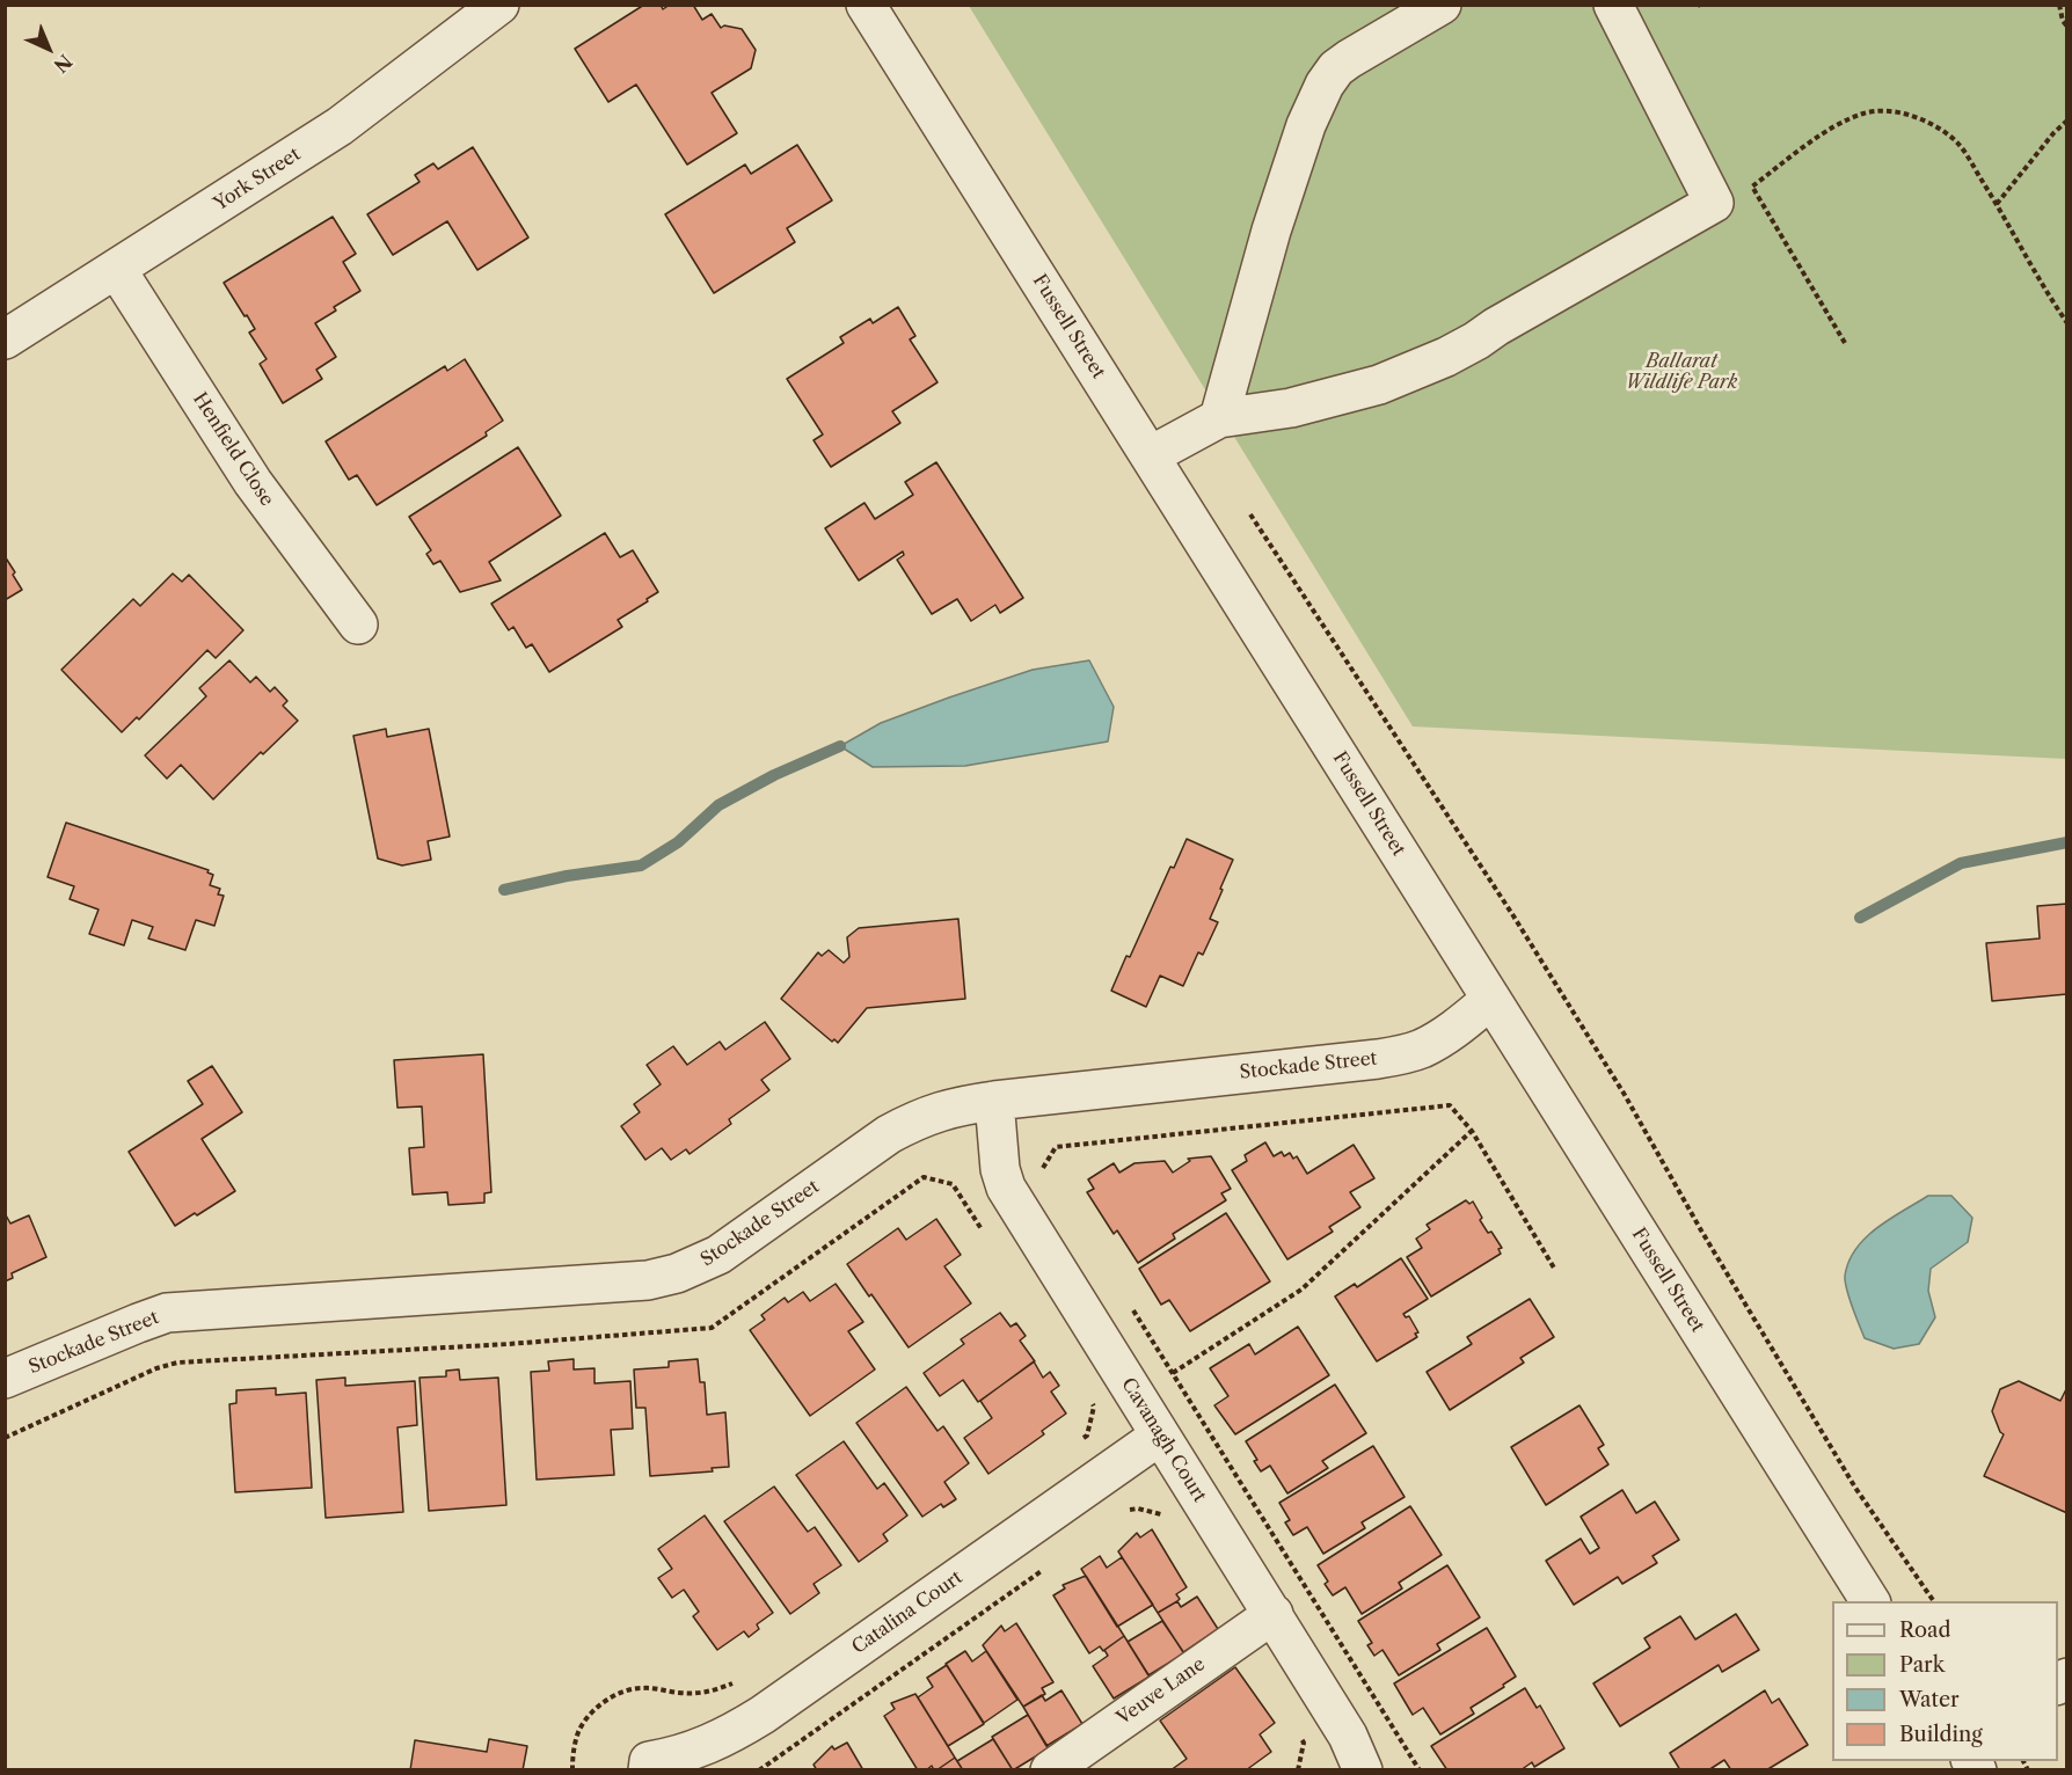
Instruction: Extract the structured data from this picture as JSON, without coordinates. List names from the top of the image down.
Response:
{
  "streets": {
    "street": [
      "York Street",
      "Fussell Street",
      "Henfield Close",
      "Stockade Street",
      "Cavanagh Court",
      "Catalina Court",
      "Veuve Lane"
    ]
  },
  "crossings": [
    ["York Street", "Henfield Close"],
    ["Fussell Street", "Stockade Street"],
    ["Stockade Street", "Cavanagh Court"],
    ["Cavanagh Court", "Catalina Court"],
    ["Cavanagh Court", "Veuve Lane"]
  ],
  "parks": ["Ballarat Wildlife Park"],
  "legend": [
    "Road",
    "Park",
    "Water",
    "Building"
  ],
  "north": "bottom right"
}
